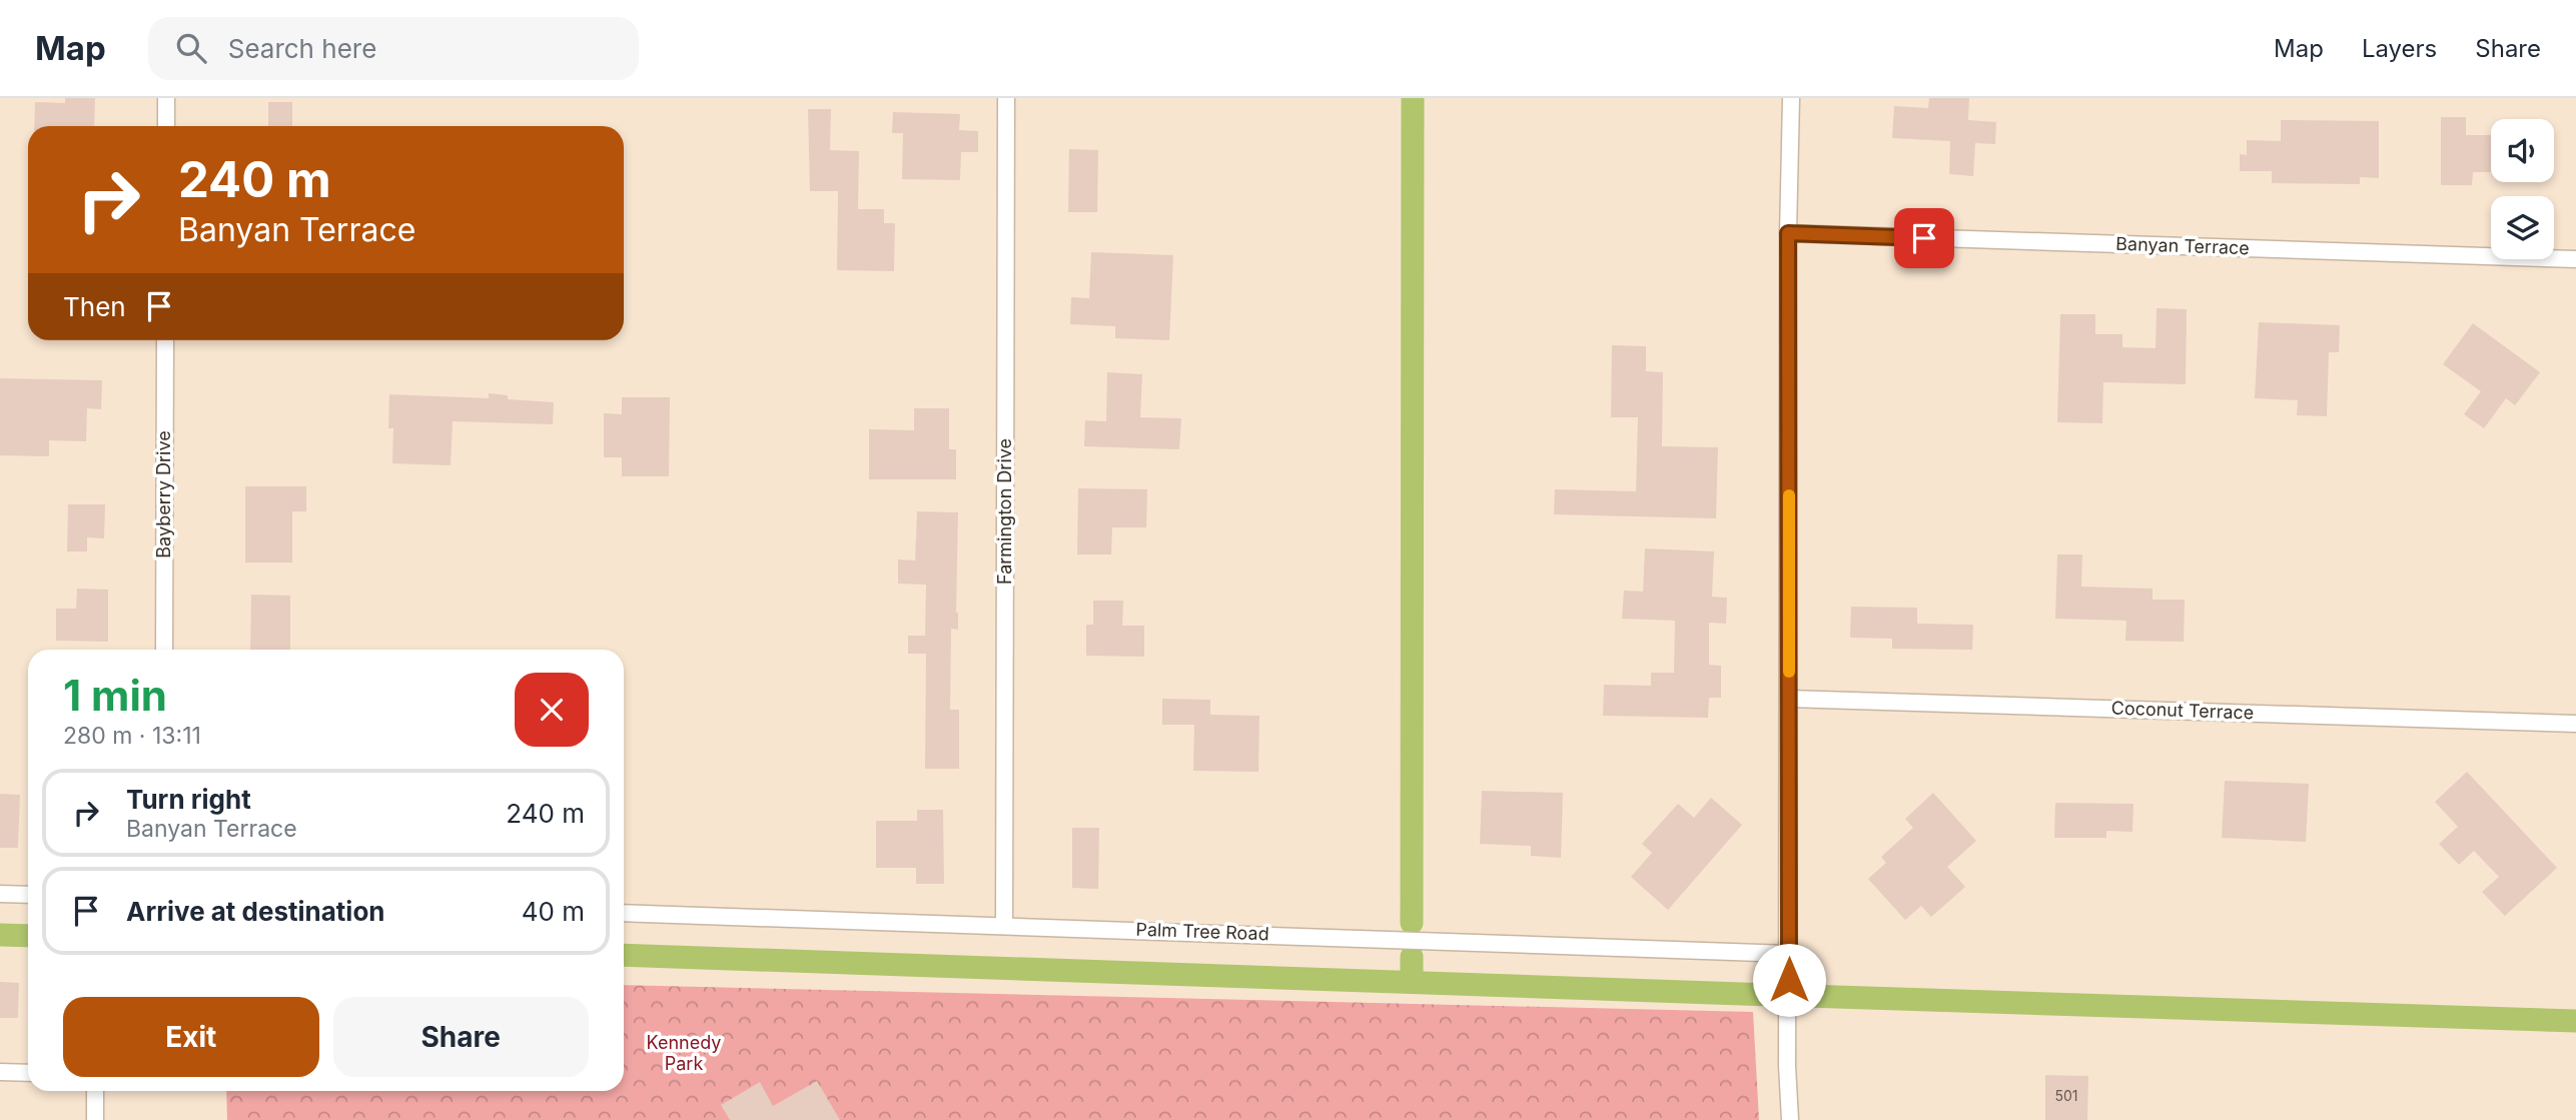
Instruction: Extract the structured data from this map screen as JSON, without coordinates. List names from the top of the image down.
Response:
{
  "streets": {
    "street": [
      "Banyan Terrace",
      "Bayberry Drive",
      "Farmington Drive",
      "Coconut Terrace",
      "Palm Tree Road"
    ]
  },
  "crossings": [
    ["Farmington Drive", "Palm Tree Road"]
  ],
  "parks": ["Kennedy Park"],
  "house_numbers": ["501"],
  "page": {
    "header": "Map",
    "search": "Search here",
    "nav": ["Map", "Layers", "Share"],
    "turn": ["240 m", "Banyan Terrace"],
    "then": "Then",
    "heading": ["1 min", "280 m · 13:11"],
    "list": [
      {
        "name": "Turn right",
        "note": "Banyan Terrace",
        "value": "240 m"
      },
      {
        "name": "Arrive at destination",
        "value": "40 m"
      }
    ],
    "buttons": ["Exit", "Share"]
  }
}
